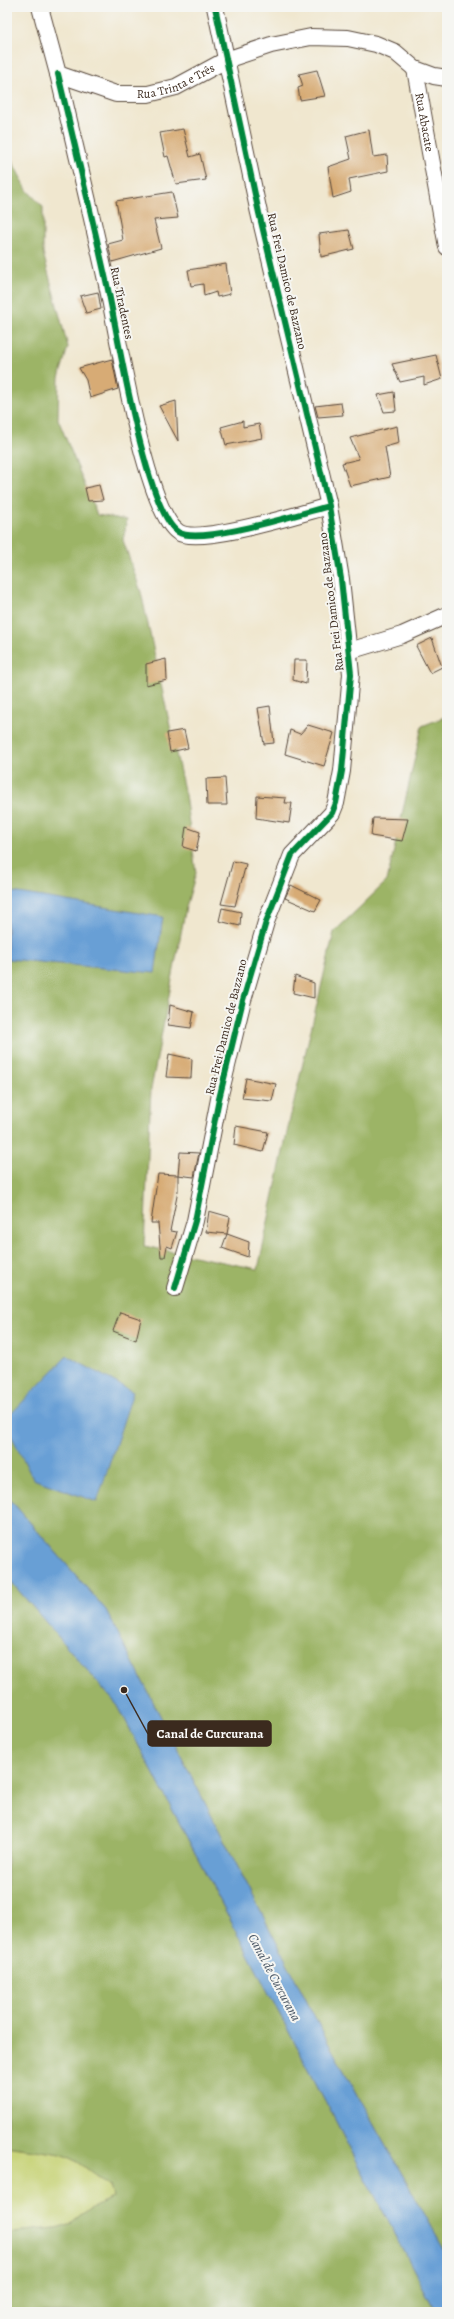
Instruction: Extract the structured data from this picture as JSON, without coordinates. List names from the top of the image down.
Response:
{
  "streets": {
    "street": [
      "Rua Trinta e Três",
      "Rua Abacate",
      "Rua Frei Damico de Bazzano",
      "Rua Tiradentes"
    ]
  },
  "crossings": [
    ["Rua Trinta e Três", "Rua Abacate"],
    ["Rua Trinta e Três", "Rua Frei Damico de Bazzano"],
    ["Rua Trinta e Três", "Rua Tiradentes"],
    ["Rua Frei Damico de Bazzano", "Rua Tiradentes"]
  ],
  "water": ["Canal de Curcurana"],
  "places": ["Canal de Curcurana"]
}
